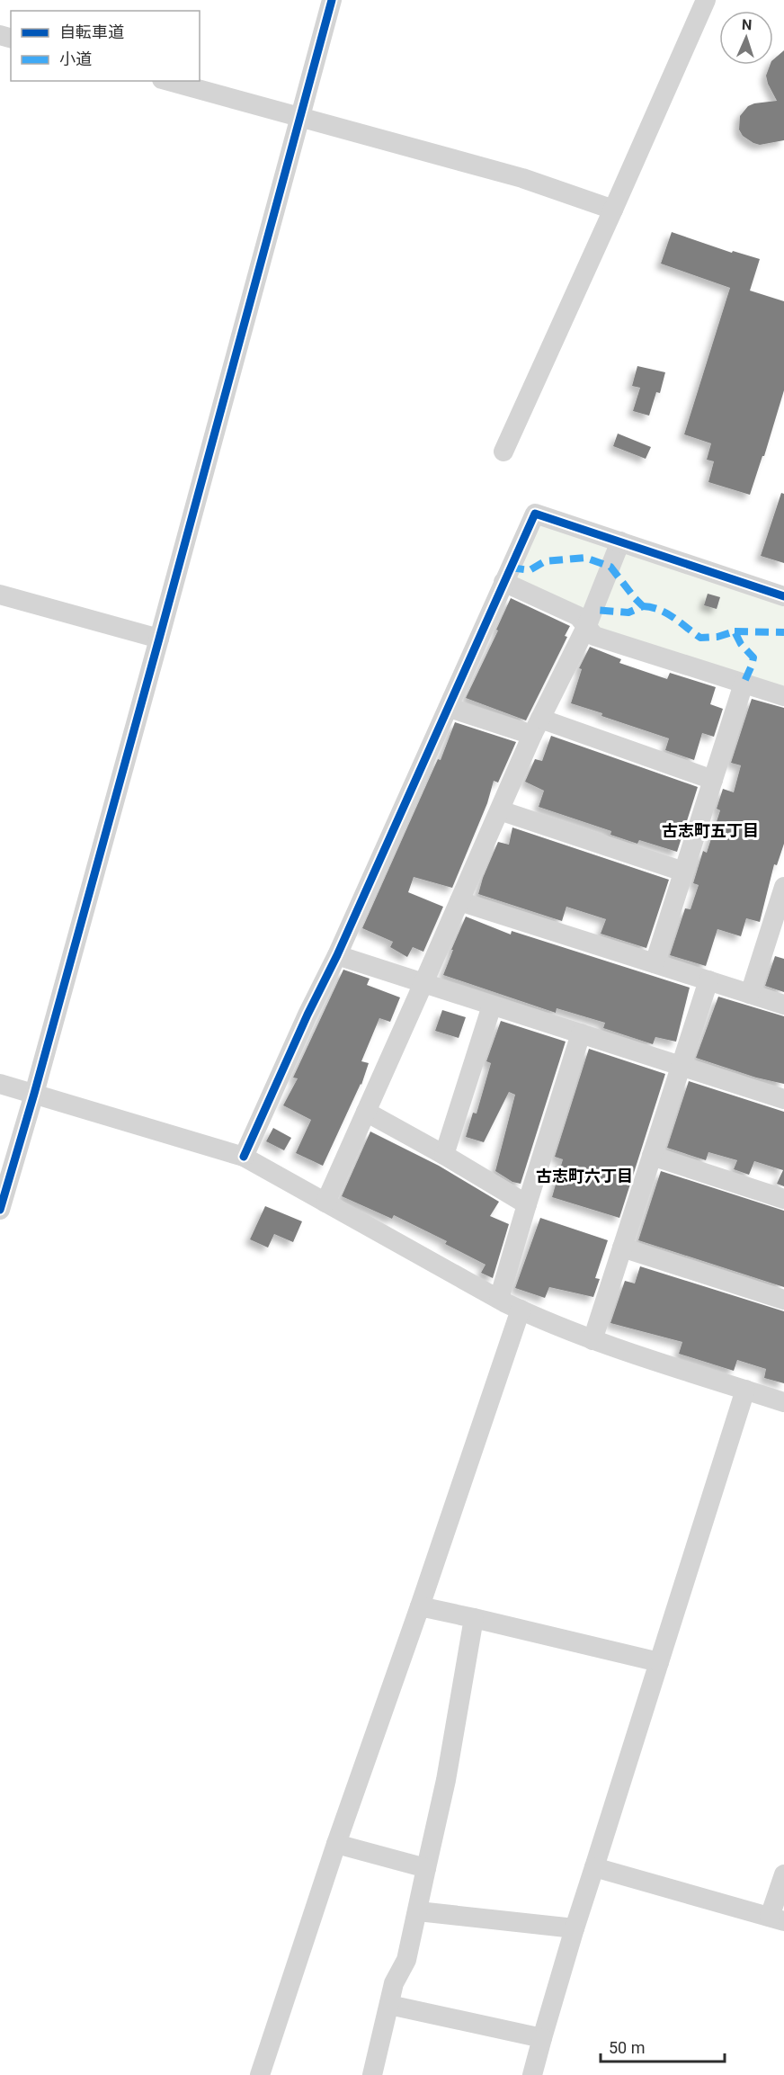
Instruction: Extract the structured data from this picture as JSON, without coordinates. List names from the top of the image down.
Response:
{
  "districts": ["古志町五丁目", "古志町六丁目"],
  "legend": ["自転車道", "小道"],
  "scale_bar": "50 m",
  "north": "top"
}
